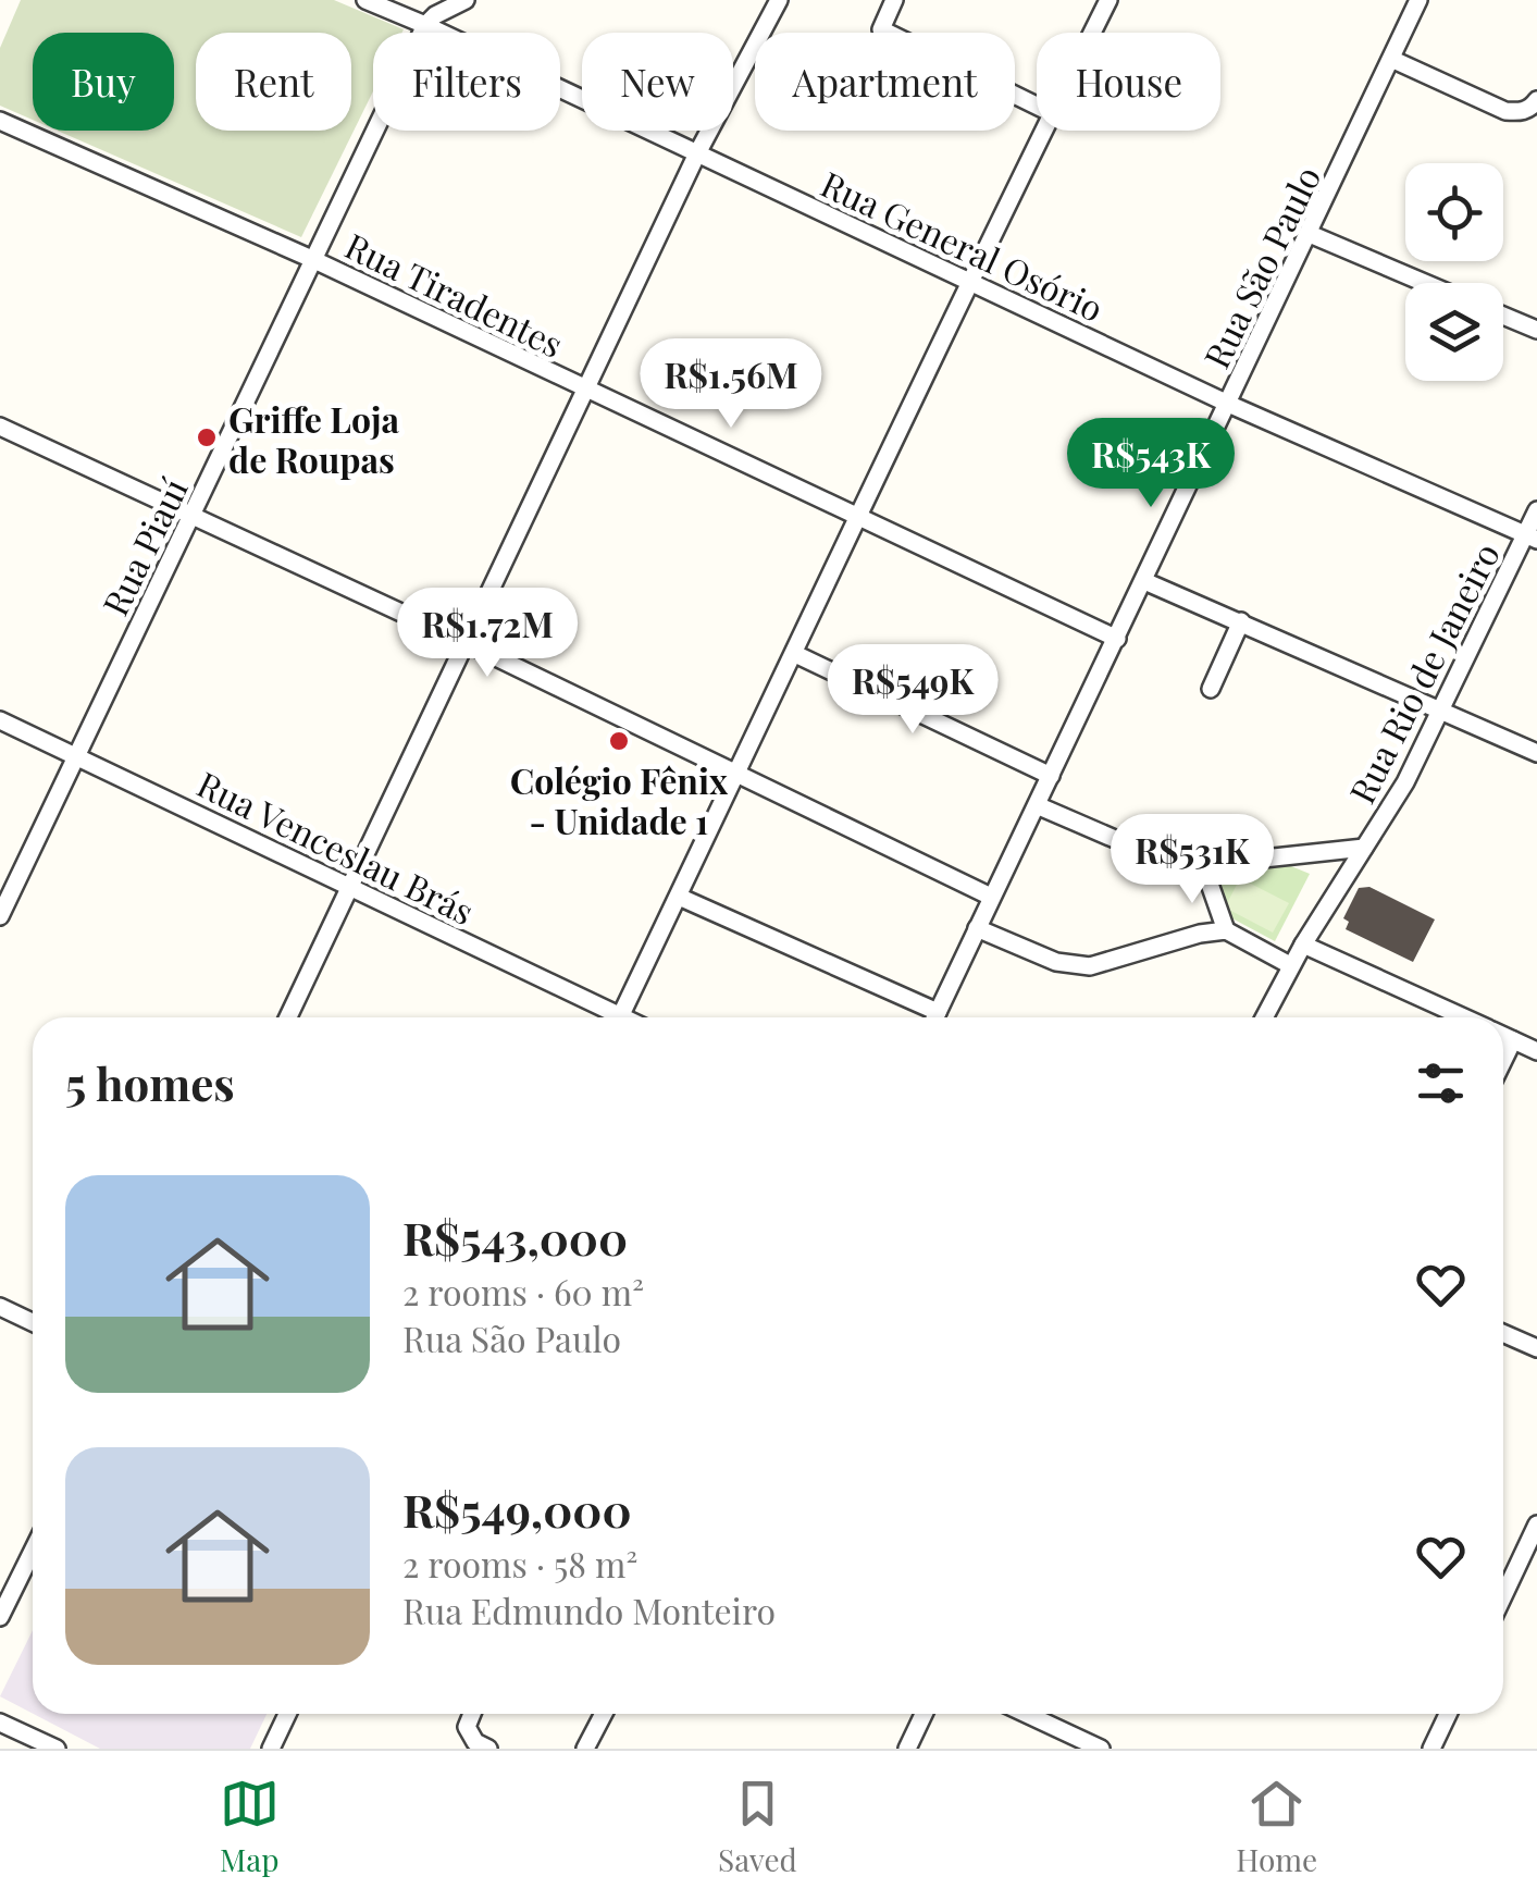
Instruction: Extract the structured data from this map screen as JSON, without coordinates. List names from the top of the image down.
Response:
{
  "streets": {
    "street": [
      "Rua General Osório",
      "Rua São Paulo",
      "Rua Tiradentes",
      "Rua Piauí",
      "Rua Rio de Janeiro",
      "Rua Venceslau Brás"
    ]
  },
  "crossings": [
    ["Rua General Osório", "Rua São Paulo"],
    ["Rua General Osório", "Rua Piauí"],
    ["Rua General Osório", "Rua Rio de Janeiro"],
    ["Rua São Paulo", "Rua Tiradentes"],
    ["Rua Tiradentes", "Rua Piauí"],
    ["Rua Piauí", "Rua Venceslau Brás"]
  ],
  "places": ["Griffe Loja de Roupas", "Colégio Fênix - Unidade 1"],
  "page": {
    "chip": [
      "Buy",
      "Rent",
      "Filters",
      "New",
      "Apartment",
      "House"
    ],
    "price": [
      "R$1.56M",
      "R$543K",
      "R$1.72M",
      "R$549K",
      "R$531K"
    ],
    "heading": "5 homes",
    "list": [
      {
        "name": "R$543,000",
        "note": "2 rooms · 60 m² · Rua São Paulo"
      },
      {
        "name": "R$549,000",
        "note": "2 rooms · 58 m² · Rua Edmundo Monteiro"
      }
    ],
    "tabs": ["Map", "Saved", "Home"]
  }
}
